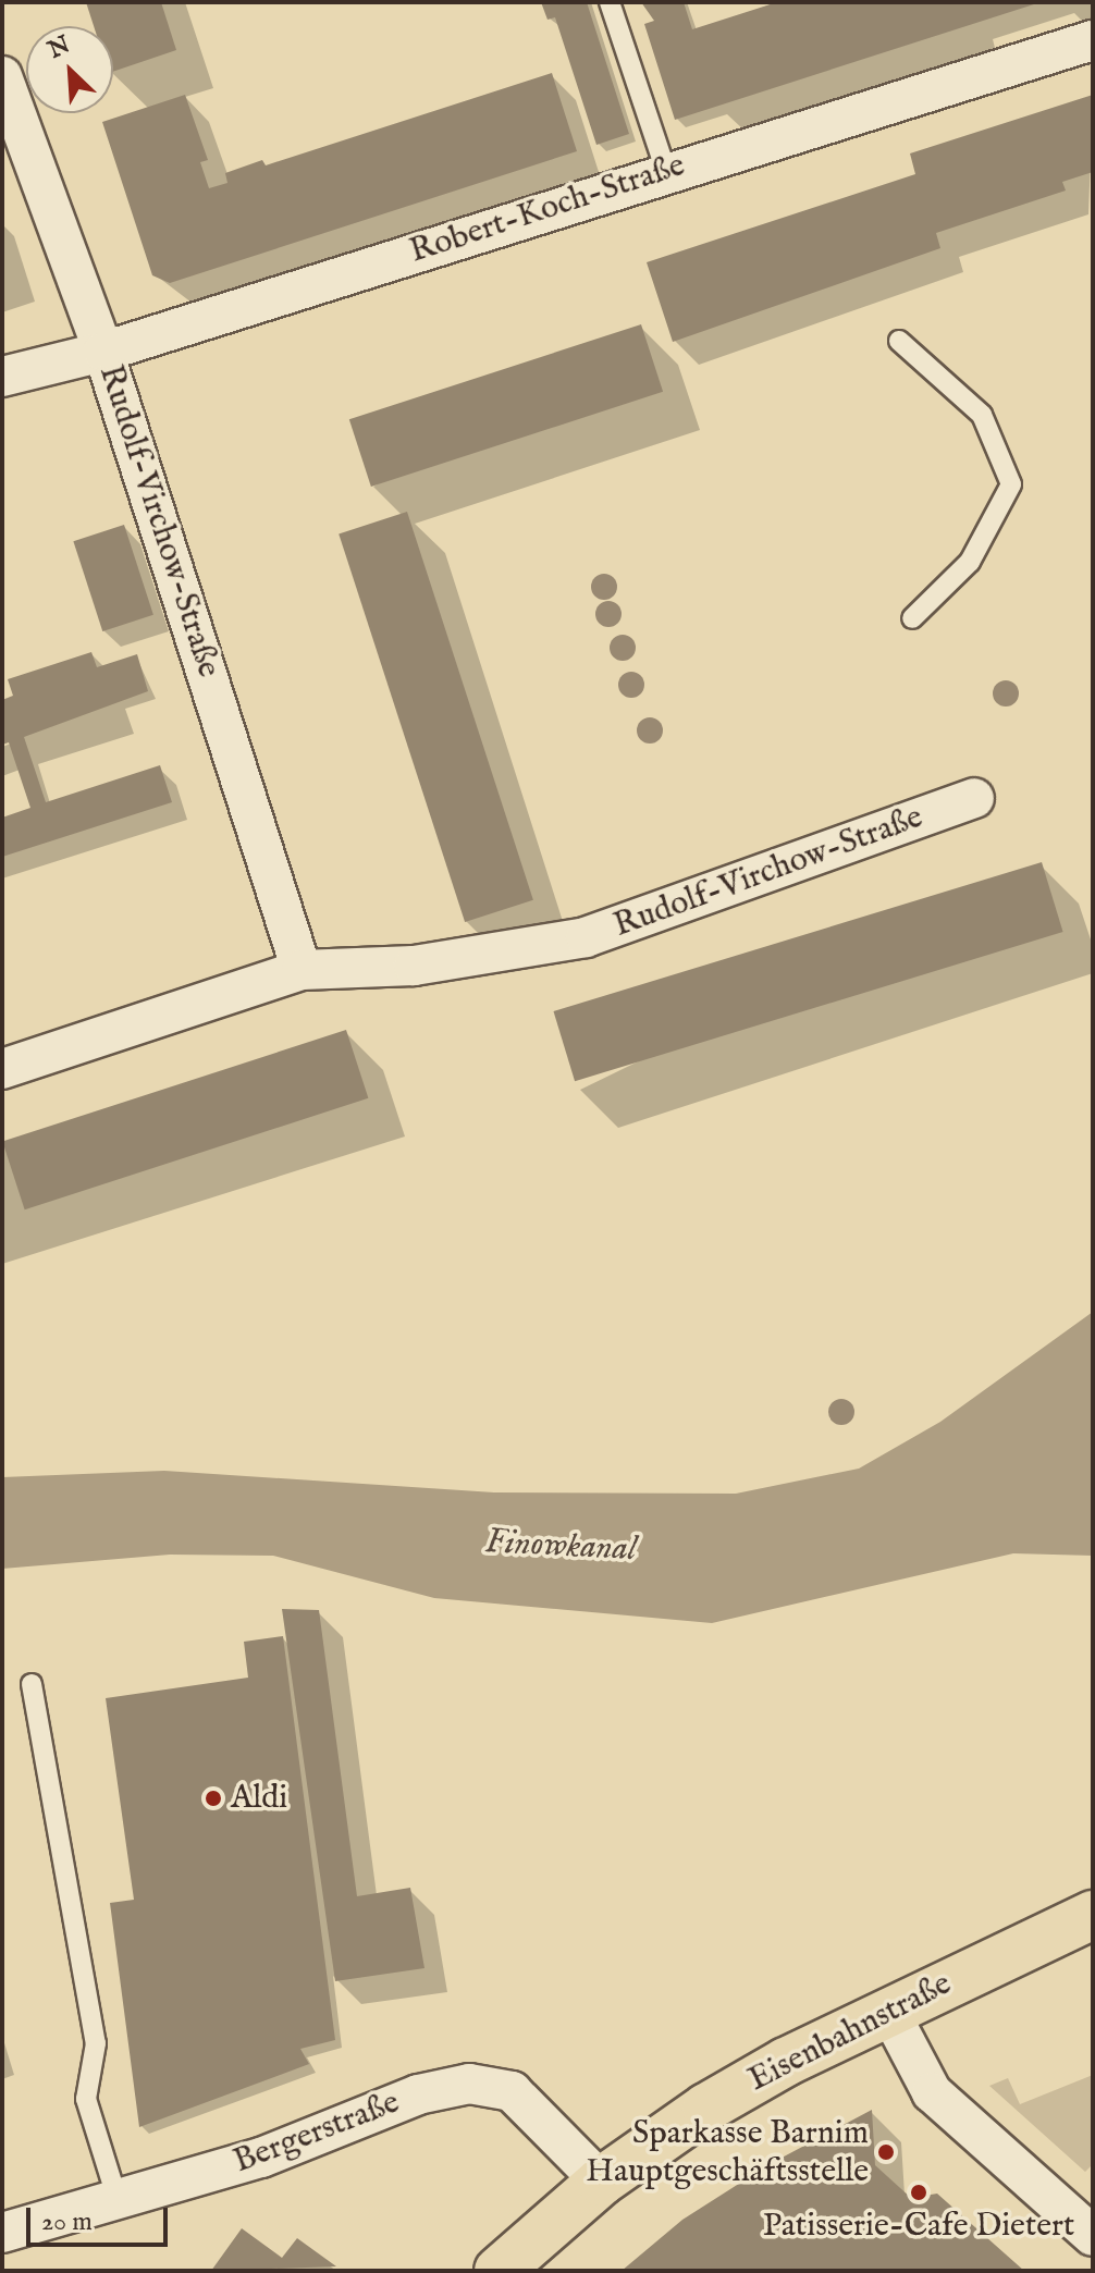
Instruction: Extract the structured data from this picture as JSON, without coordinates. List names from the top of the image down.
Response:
{
  "streets": {
    "main road": ["Eisenbahnstraße"],
    "street": ["Robert-Koch-Straße", "Rudolf-Virchow-Straße", "Bergerstraße"]
  },
  "crossings": [
    ["Robert-Koch-Straße", "Rudolf-Virchow-Straße"],
    ["Eisenbahnstraße", "Bergerstraße"]
  ],
  "water": ["Finowkanal"],
  "places": ["Aldi", "Sparkasse Barnim Hauptgeschäftsstelle", "Patisserie-Cafe Dietert"],
  "scale_bar": "20 m",
  "north": "top left"
}
